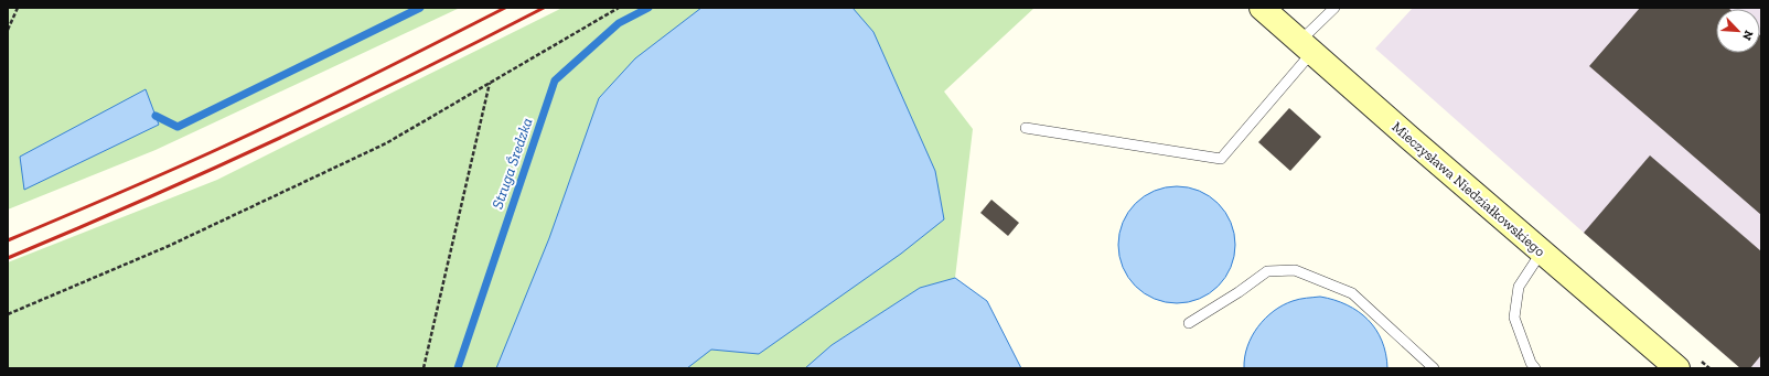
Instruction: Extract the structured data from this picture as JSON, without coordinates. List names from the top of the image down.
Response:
{
  "streets": {
    "street": ["Mieczysława Niedziałkowskiego"]
  },
  "water": ["Struga Średzka"],
  "north": "bottom right"
}
